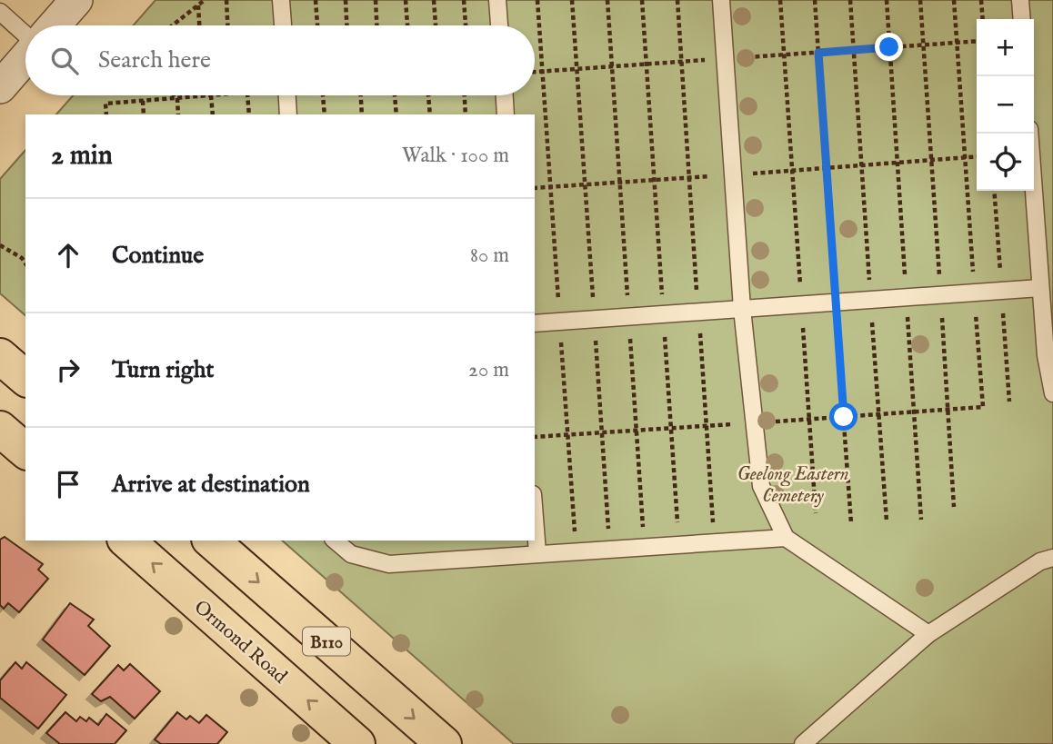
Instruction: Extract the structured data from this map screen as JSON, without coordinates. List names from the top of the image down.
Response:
{
  "streets": {
    "highway": ["Ormond Road", "B110"]
  },
  "parks": ["Geelong Eastern Cemetery"],
  "page": {
    "map_buttons": ["+", "−"],
    "search": "Search here",
    "heading": ["2 min", "Walk · 100 m"],
    "list": [
      ["Continue", "80 m"],
      ["Turn right", "20 m"],
      "Arrive at destination"
    ]
  }
}
